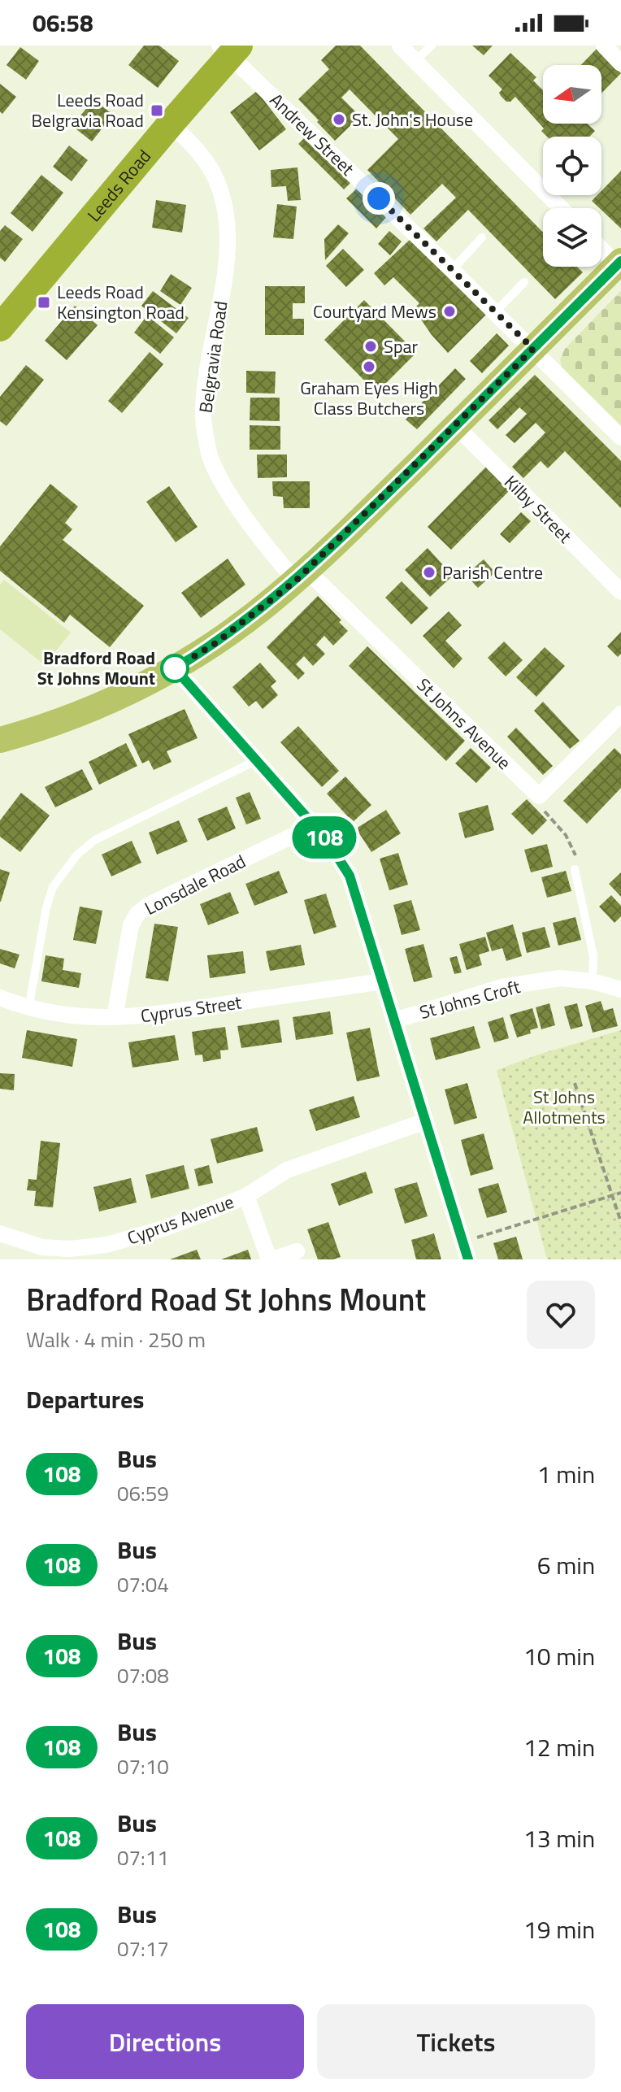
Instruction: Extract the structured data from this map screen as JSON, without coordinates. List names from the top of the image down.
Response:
{
  "streets": {
    "highway": ["Leeds Road"],
    "street": [
      "Andrew Street",
      "Belgravia Road",
      "Kilby Street",
      "St Johns Avenue",
      "Lonsdale Road",
      "St Johns Croft",
      "Cyprus Street",
      "Cyprus Avenue"
    ]
  },
  "crossings": [
    ["Andrew Street", "Leeds Road"],
    ["Leeds Road", "Belgravia Road"],
    ["Belgravia Road", "St Johns Avenue"],
    ["Lonsdale Road", "Cyprus Street"]
  ],
  "parks": ["St Johns Allotments"],
  "places": {
    "transit": ["Leeds Road Belgravia Road", "Leeds Road Kensington Road"],
    "other": [
      "St. John's House",
      "Courtyard Mews",
      "Spar",
      "Graham Eyes High Class Butchers",
      "Parish Centre",
      "Bradford Road St Johns Mount"
    ]
  },
  "lines": ["bus line 108"],
  "north": "left",
  "page": {
    "status": "06:58",
    "on_map": "108",
    "heading": [
      ["Bradford Road St Johns Mount", "Walk · 4 min · 250 m"],
      "Departures"
    ],
    "list": [
      {
        "mark": "108",
        "name": "Bus",
        "note": "06:59",
        "value": "1 min"
      },
      {
        "mark": "108",
        "name": "Bus",
        "note": "07:04",
        "value": "6 min"
      },
      {
        "mark": "108",
        "name": "Bus",
        "note": "07:08",
        "value": "10 min"
      },
      {
        "mark": "108",
        "name": "Bus",
        "note": "07:10",
        "value": "12 min"
      },
      {
        "mark": "108",
        "name": "Bus",
        "note": "07:11",
        "value": "13 min"
      },
      {
        "mark": "108",
        "name": "Bus",
        "note": "07:17",
        "value": "19 min"
      }
    ],
    "buttons": ["Directions", "Tickets"]
  }
}
